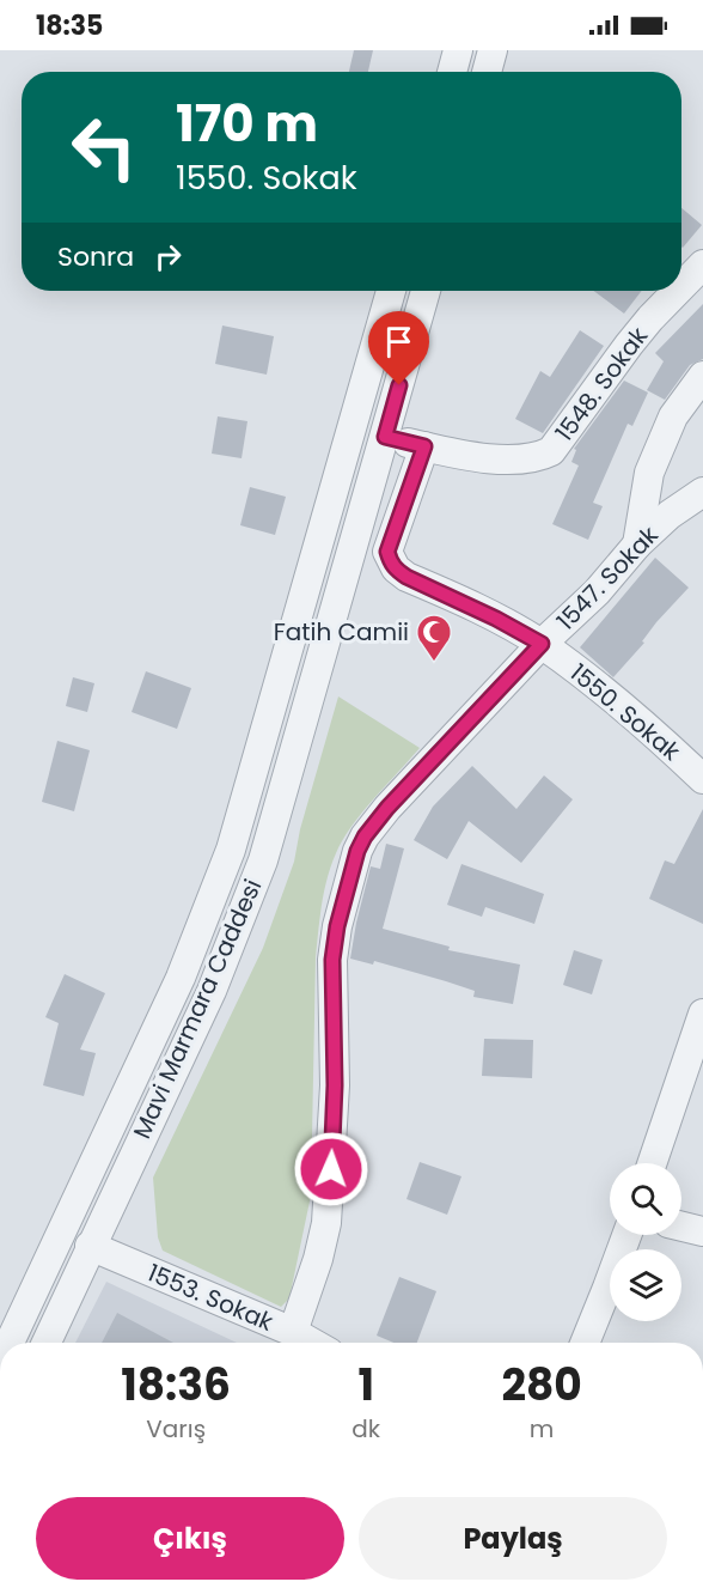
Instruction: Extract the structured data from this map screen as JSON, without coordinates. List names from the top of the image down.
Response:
{
  "streets": {
    "street": [
      "1548. Sokak",
      "1547. Sokak",
      "1550. Sokak",
      "Mavi Marmara Caddesi",
      "1553. Sokak"
    ]
  },
  "crossings": [
    ["1548. Sokak", "1550. Sokak"],
    ["1548. Sokak", "Mavi Marmara Caddesi"],
    ["1547. Sokak", "1550. Sokak"],
    ["1547. Sokak", "1553. Sokak"],
    ["Mavi Marmara Caddesi", "1553. Sokak"]
  ],
  "places": {
    "mosque": ["Fatih Camii"]
  },
  "page": {
    "status": "18:35",
    "turn": ["170 m", "1550. Sokak"],
    "then": "Sonra",
    "eta": [
      "18:36",
      "Varış",
      "1",
      "dk",
      "280",
      "m"
    ],
    "buttons": ["Çıkış", "Paylaş"]
  }
}
